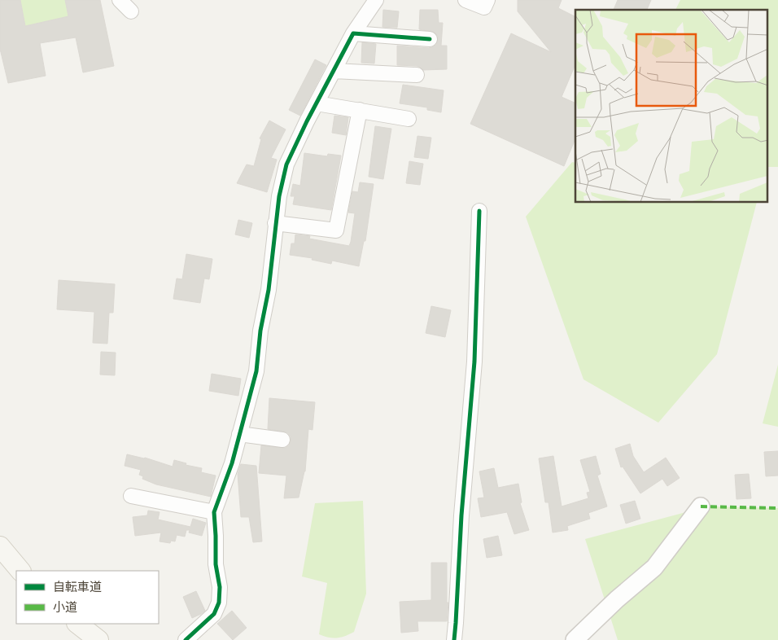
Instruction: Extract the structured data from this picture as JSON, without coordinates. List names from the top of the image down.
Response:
{
  "legend": ["自転車道", "小道"]
}
